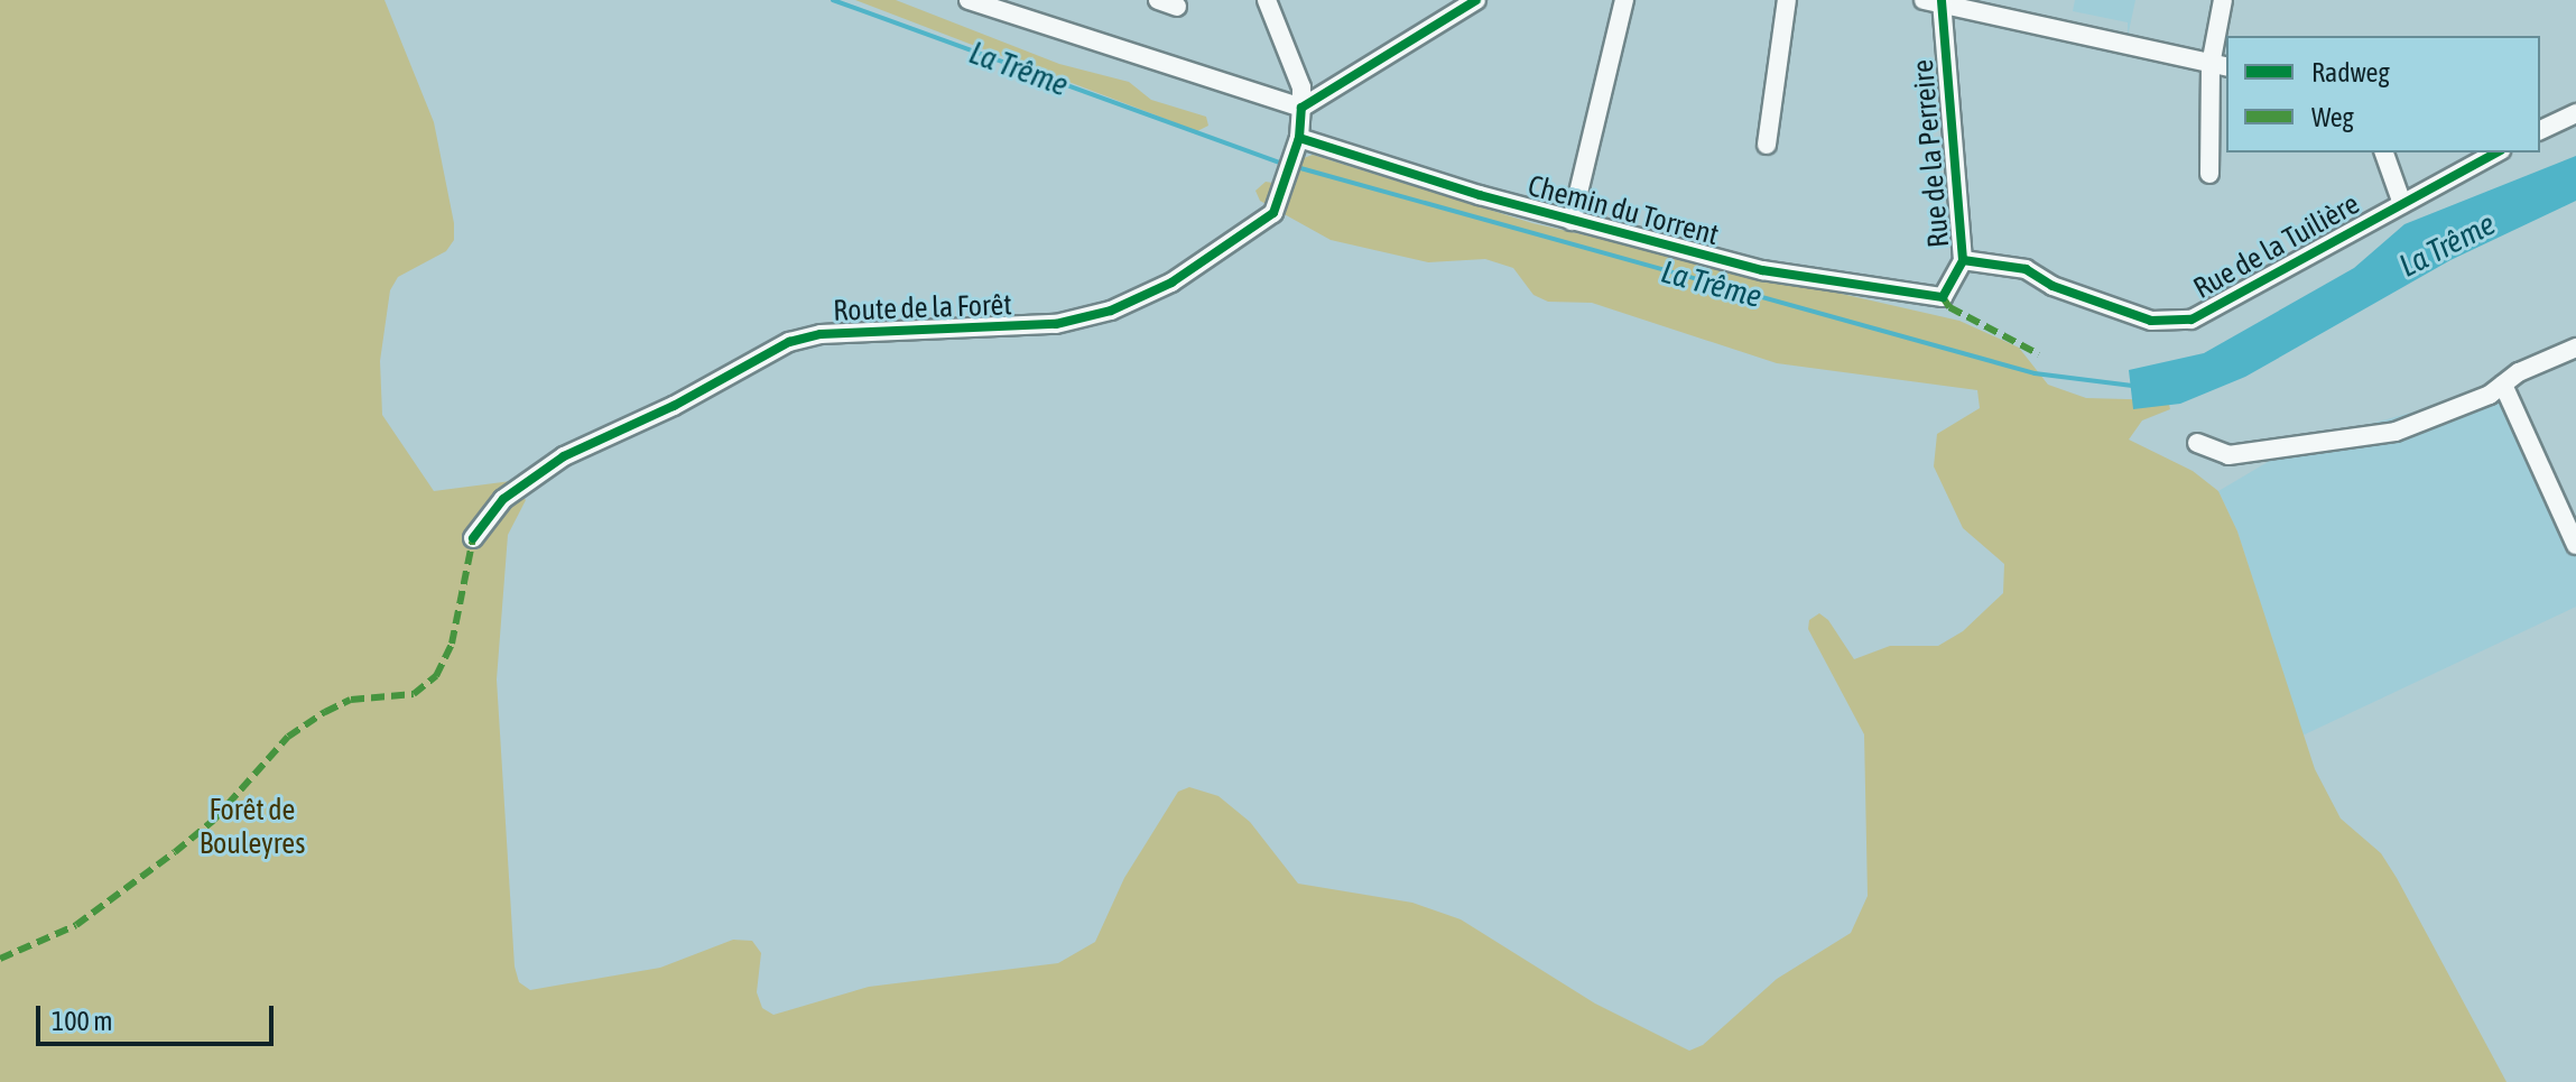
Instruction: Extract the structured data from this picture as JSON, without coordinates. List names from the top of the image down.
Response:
{
  "streets": {
    "street": [
      "Rue de la Perreire",
      "Chemin du Torrent",
      "Rue de la Tuilière",
      "Route de la Forêt"
    ]
  },
  "crossings": [
    ["Rue de la Perreire", "Chemin du Torrent"],
    ["Rue de la Perreire", "Rue de la Tuilière"],
    ["Chemin du Torrent", "Route de la Forêt"]
  ],
  "water": ["La Trême"],
  "parks": ["Forêt de Bouleyres"],
  "legend": ["Radweg", "Weg"],
  "scale_bar": "100 m"
}
